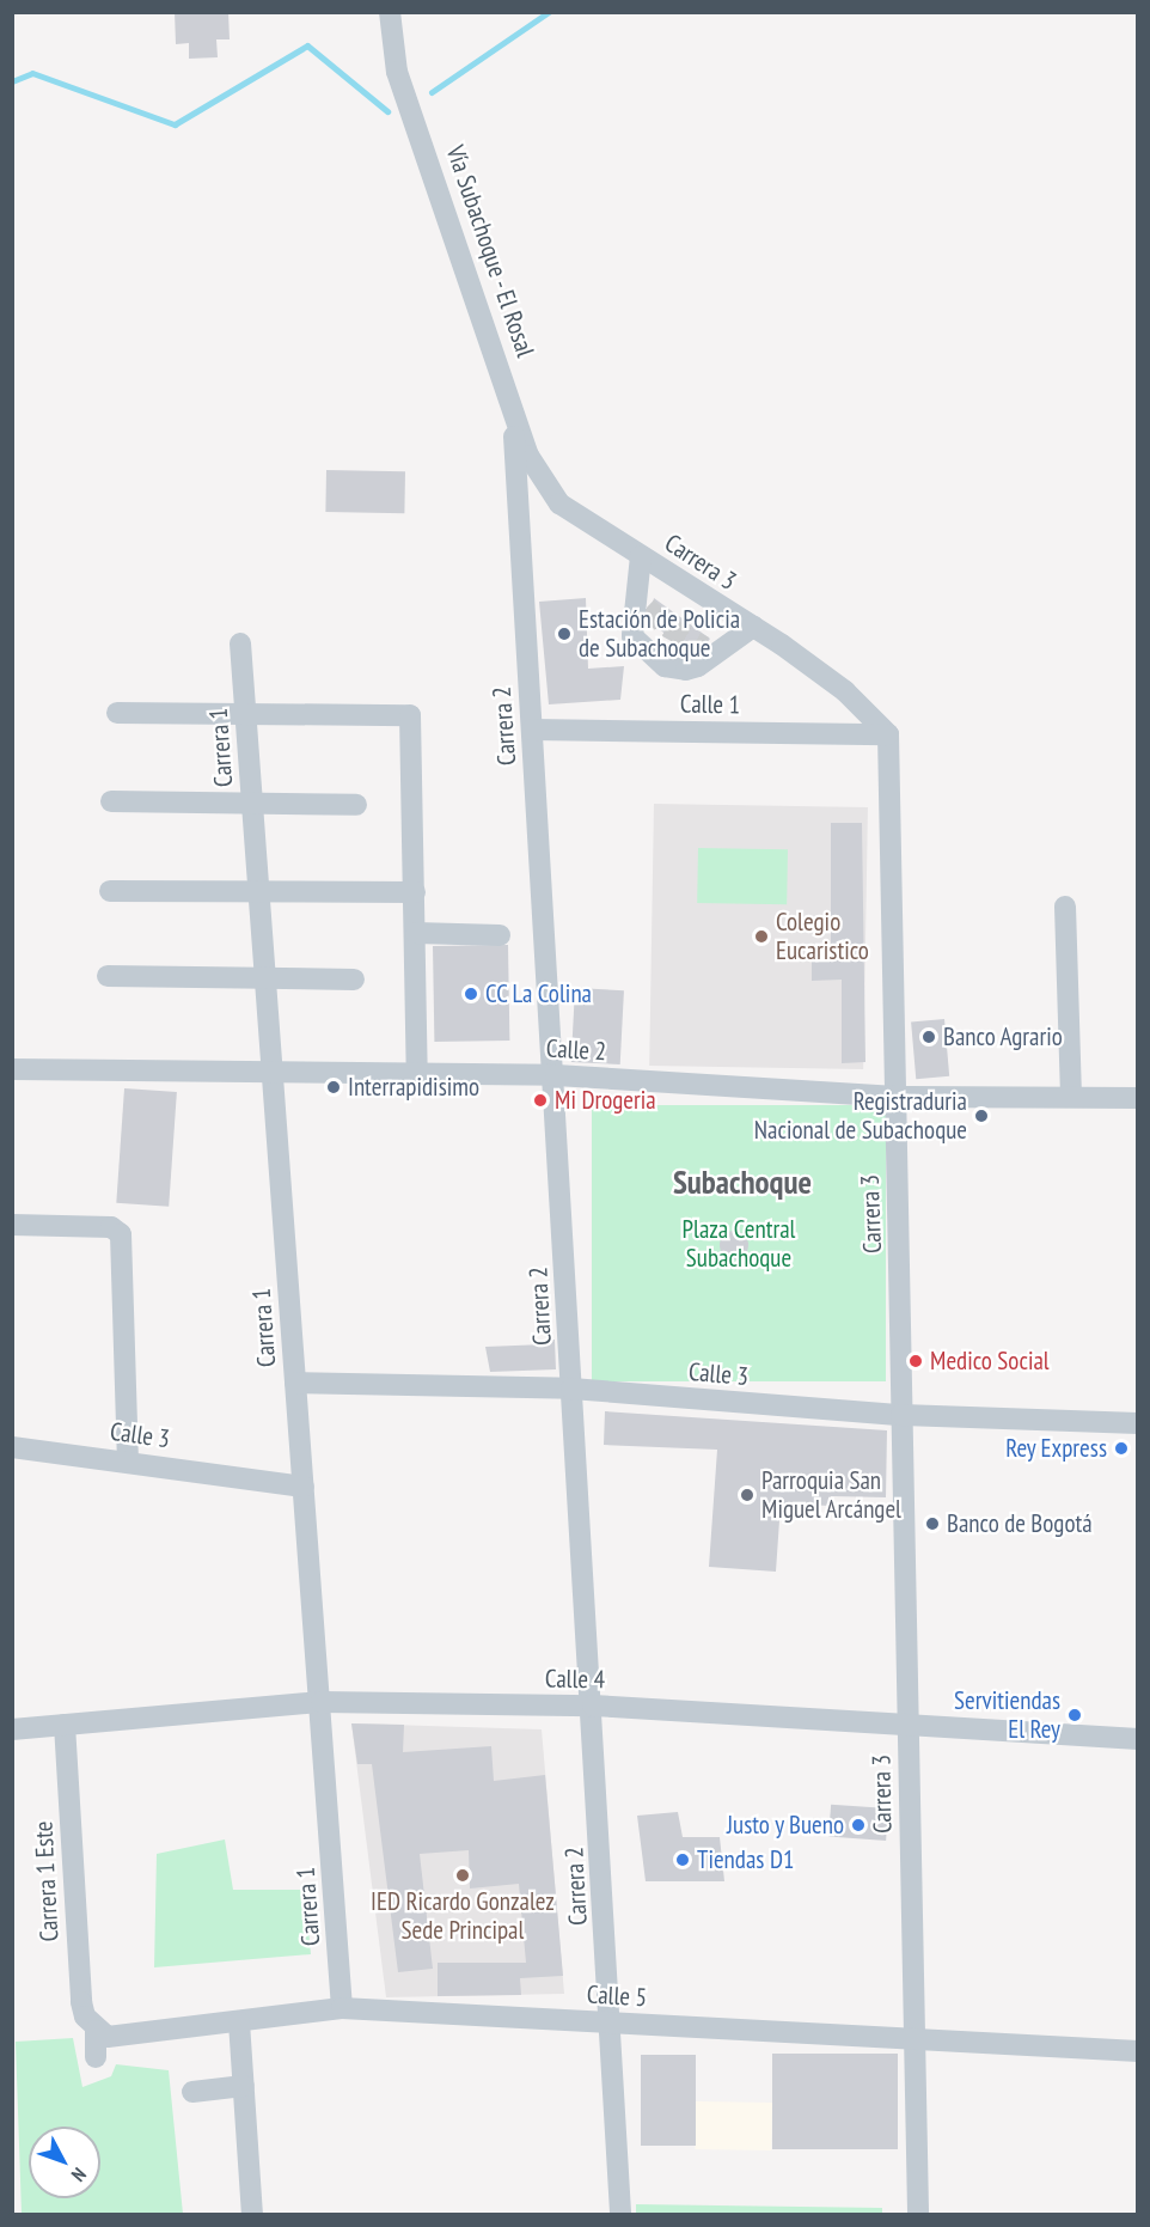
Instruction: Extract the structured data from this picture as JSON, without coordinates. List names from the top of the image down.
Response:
{
  "streets": {
    "street": [
      "Vía Subachoque - El Rosal",
      "Carrera 3",
      "Calle 1",
      "Carrera 2",
      "Carrera 1",
      "Calle 2",
      "Calle 3",
      "Calle 4",
      "Carrera 1 Este",
      "Calle 5"
    ]
  },
  "crossings": [
    ["Vía Subachoque - El Rosal", "Carrera 3"],
    ["Vía Subachoque - El Rosal", "Carrera 2"],
    ["Carrera 3", "Calle 1"],
    ["Carrera 3", "Carrera 2"],
    ["Carrera 3", "Calle 2"],
    ["Carrera 3", "Calle 3"],
    ["Carrera 3", "Calle 4"],
    ["Carrera 3", "Calle 5"],
    ["Calle 1", "Carrera 2"],
    ["Carrera 2", "Calle 2"],
    ["Carrera 2", "Calle 3"],
    ["Carrera 2", "Calle 4"],
    ["Carrera 2", "Calle 5"],
    ["Carrera 1", "Calle 2"],
    ["Carrera 1", "Calle 3"],
    ["Carrera 1", "Calle 4"],
    ["Carrera 1", "Calle 5"],
    ["Calle 4", "Carrera 1 Este"],
    ["Carrera 1 Este", "Calle 5"]
  ],
  "districts": ["Subachoque"],
  "parks": ["Plaza Central Subachoque"],
  "places": [
    "Estación de Policia de Subachoque",
    "Colegio Eucaristico",
    "CC La Colina",
    "Banco Agrario",
    "Interrapidisimo",
    "Mi Drogeria",
    "Registraduria Nacional de Subachoque",
    "Medico Social",
    "Rey Express",
    "Parroquia San Miguel Arcángel",
    "Banco de Bogotá",
    "Servitiendas El Rey",
    "Justo y Bueno",
    "Tiendas D1",
    "IED Ricardo Gonzalez Sede Principal"
  ],
  "north": "bottom right"
}
